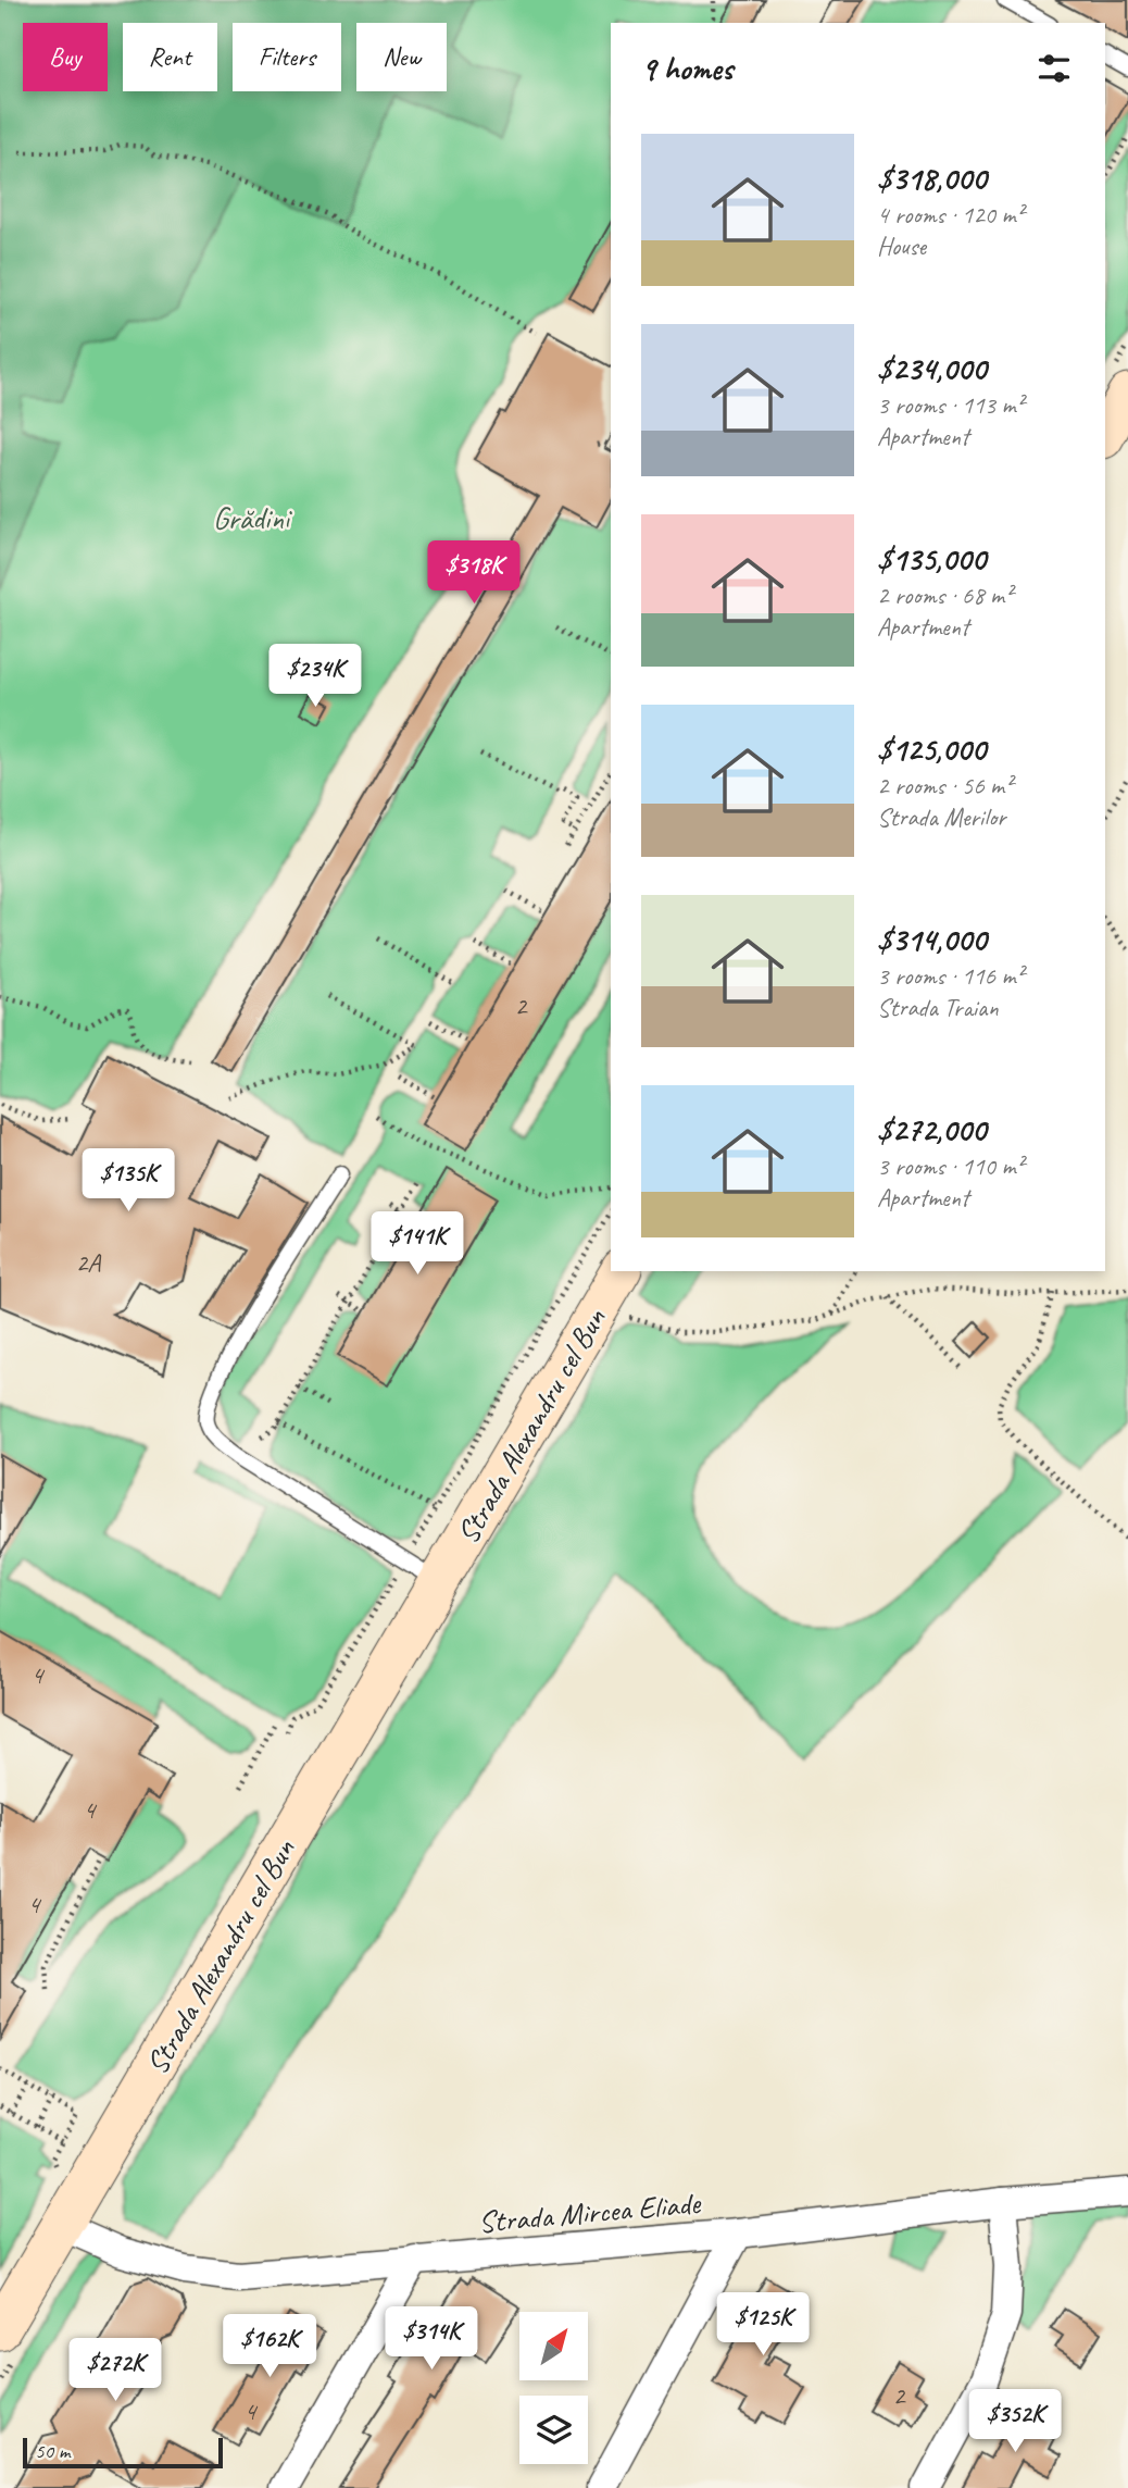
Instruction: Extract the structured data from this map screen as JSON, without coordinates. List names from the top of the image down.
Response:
{
  "streets": {
    "main road": ["Strada Alexandru cel Bun"],
    "street": ["Strada Mircea Eliade"]
  },
  "crossings": [
    ["Strada Alexandru cel Bun", "Strada Mircea Eliade"]
  ],
  "parks": ["Grădini"],
  "house_numbers": [
    "2",
    "2A",
    "4",
    "4",
    "4",
    "2",
    "4"
  ],
  "scale_bar": "50 m",
  "north": "top right",
  "page": {
    "chip": [
      "Buy",
      "Rent",
      "Filters",
      "New"
    ],
    "heading": "9 homes",
    "list": [
      {
        "name": "$318,000",
        "note": "4 rooms · 120 m² · House"
      },
      {
        "name": "$234,000",
        "note": "3 rooms · 113 m² · Apartment"
      },
      {
        "name": "$135,000",
        "note": "2 rooms · 68 m² · Apartment"
      },
      {
        "name": "$125,000",
        "note": "2 rooms · 56 m² · Strada Merilor"
      },
      {
        "name": "$314,000",
        "note": "3 rooms · 116 m² · Strada Traian"
      },
      {
        "name": "$272,000",
        "note": "3 rooms · 110 m² · Apartment"
      }
    ],
    "price": [
      "$318K",
      "$234K",
      "$135K",
      "$141K",
      "$125K",
      "$314K",
      "$162K",
      "$272K",
      "$352K"
    ],
    "scale": "50 m"
  }
}
